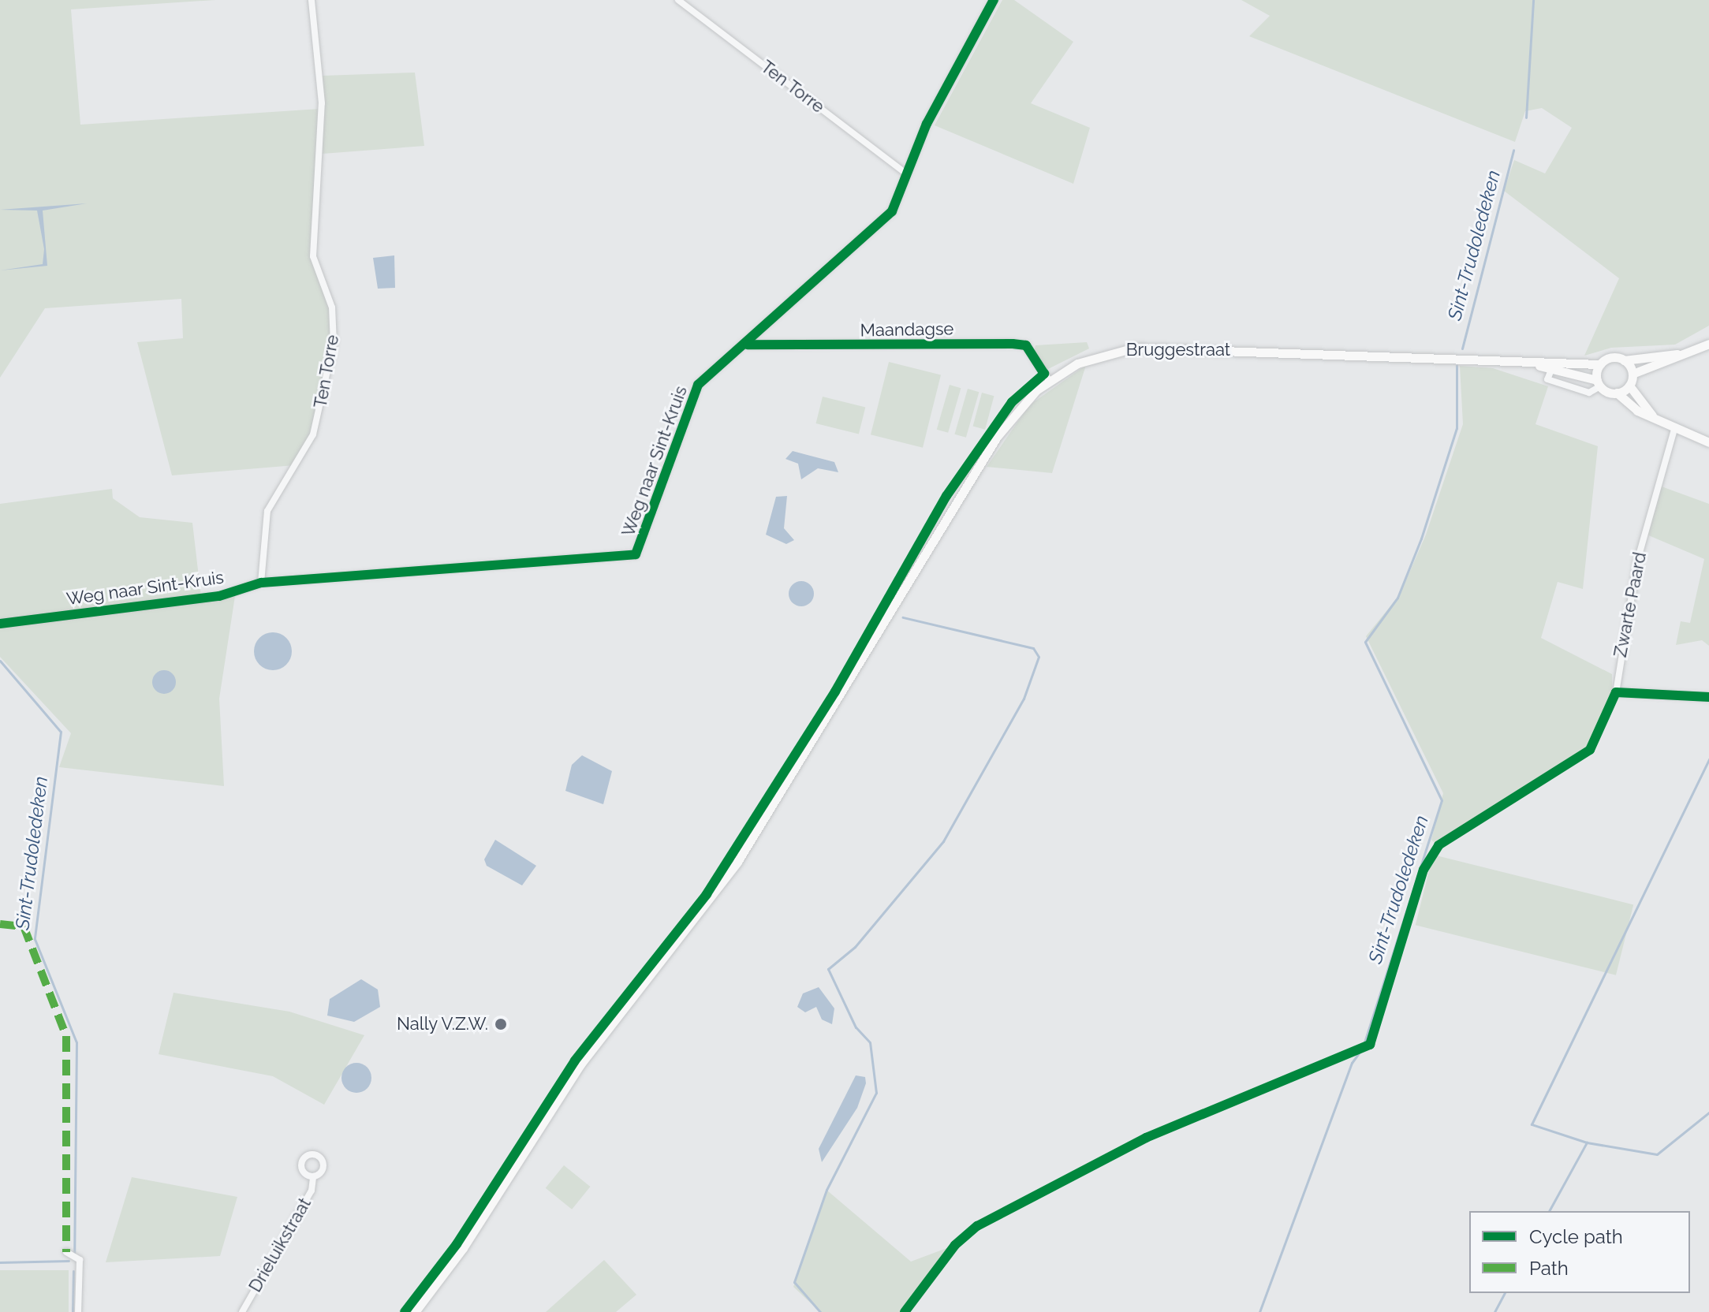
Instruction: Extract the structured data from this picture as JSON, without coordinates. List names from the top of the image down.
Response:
{
  "streets": {
    "main road": ["Bruggestraat"],
    "street": [
      "Ten Torre",
      "Maandagse",
      "Weg naar Sint-Kruis",
      "Zwarte Paard",
      "Drieluikstraat"
    ]
  },
  "crossings": [
    ["Ten Torre", "Weg naar Sint-Kruis"],
    ["Maandagse", "Bruggestraat"],
    ["Maandagse", "Weg naar Sint-Kruis"]
  ],
  "water": ["Sint-Trudoledeken"],
  "places": ["Nally V.Z.W."],
  "legend": ["Cycle path", "Path"]
}
